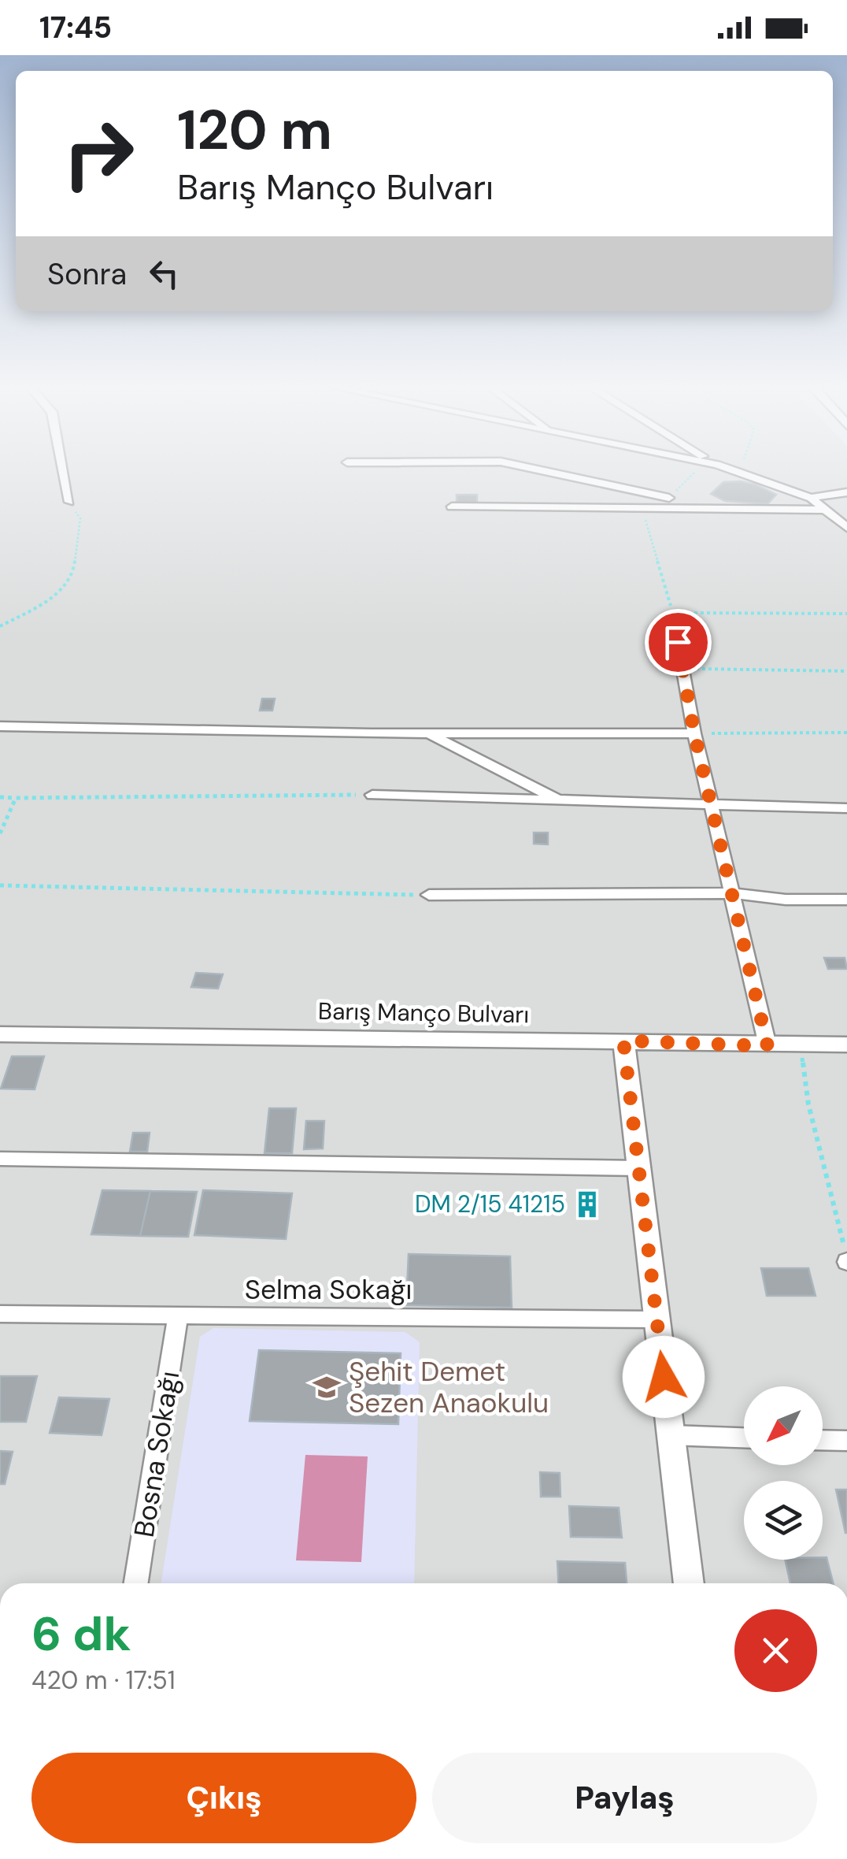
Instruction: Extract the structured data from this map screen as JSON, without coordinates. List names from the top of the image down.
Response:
{
  "streets": {
    "street": ["Barış Manço Bulvarı", "Selma Sokağı", "Bosna Sokağı"]
  },
  "crossings": [
    ["Selma Sokağı", "Bosna Sokağı"]
  ],
  "places": {
    "building": ["DM 2/15 41215"],
    "school or university": ["Şehit Demet Sezen Anaokulu"]
  },
  "north": "bottom left",
  "page": {
    "status": "17:45",
    "turn": ["120 m", "Barış Manço Bulvarı"],
    "then": "Sonra",
    "heading": ["6 dk", "420 m · 17:51"],
    "buttons": ["Çıkış", "Paylaş"]
  }
}
